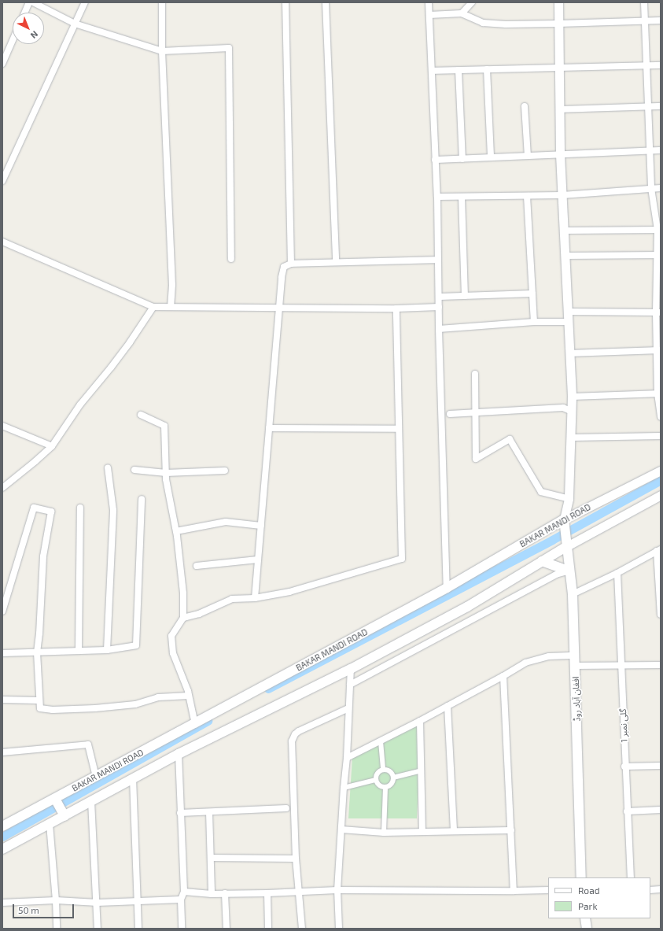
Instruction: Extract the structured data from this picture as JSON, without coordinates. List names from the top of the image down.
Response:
{
  "streets": {
    "main road": ["BAKAR MANDI ROAD", "افغان آباد روڈ"],
    "street": ["گلی نمبر 1"]
  },
  "crossings": [
    ["BAKAR MANDI ROAD", "افغان آباد روڈ"]
  ],
  "legend": ["Road", "Park"],
  "scale_bar": "50 m",
  "north": "bottom right"
}
